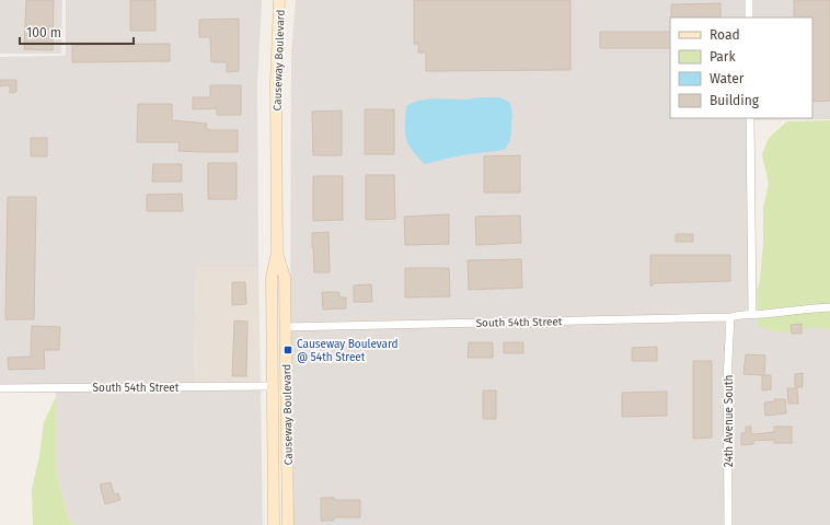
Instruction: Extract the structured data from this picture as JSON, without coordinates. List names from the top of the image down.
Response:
{
  "streets": {
    "main road": ["Causeway Boulevard"],
    "street": ["South 54th Street", "24th Avenue South"]
  },
  "crossings": [
    ["Causeway Boulevard", "South 54th Street"],
    ["South 54th Street", "24th Avenue South"]
  ],
  "places": {
    "transit": ["Causeway Boulevard @ 54th Street"]
  },
  "legend": [
    "Road",
    "Park",
    "Water",
    "Building"
  ],
  "scale_bar": "100 m"
}
